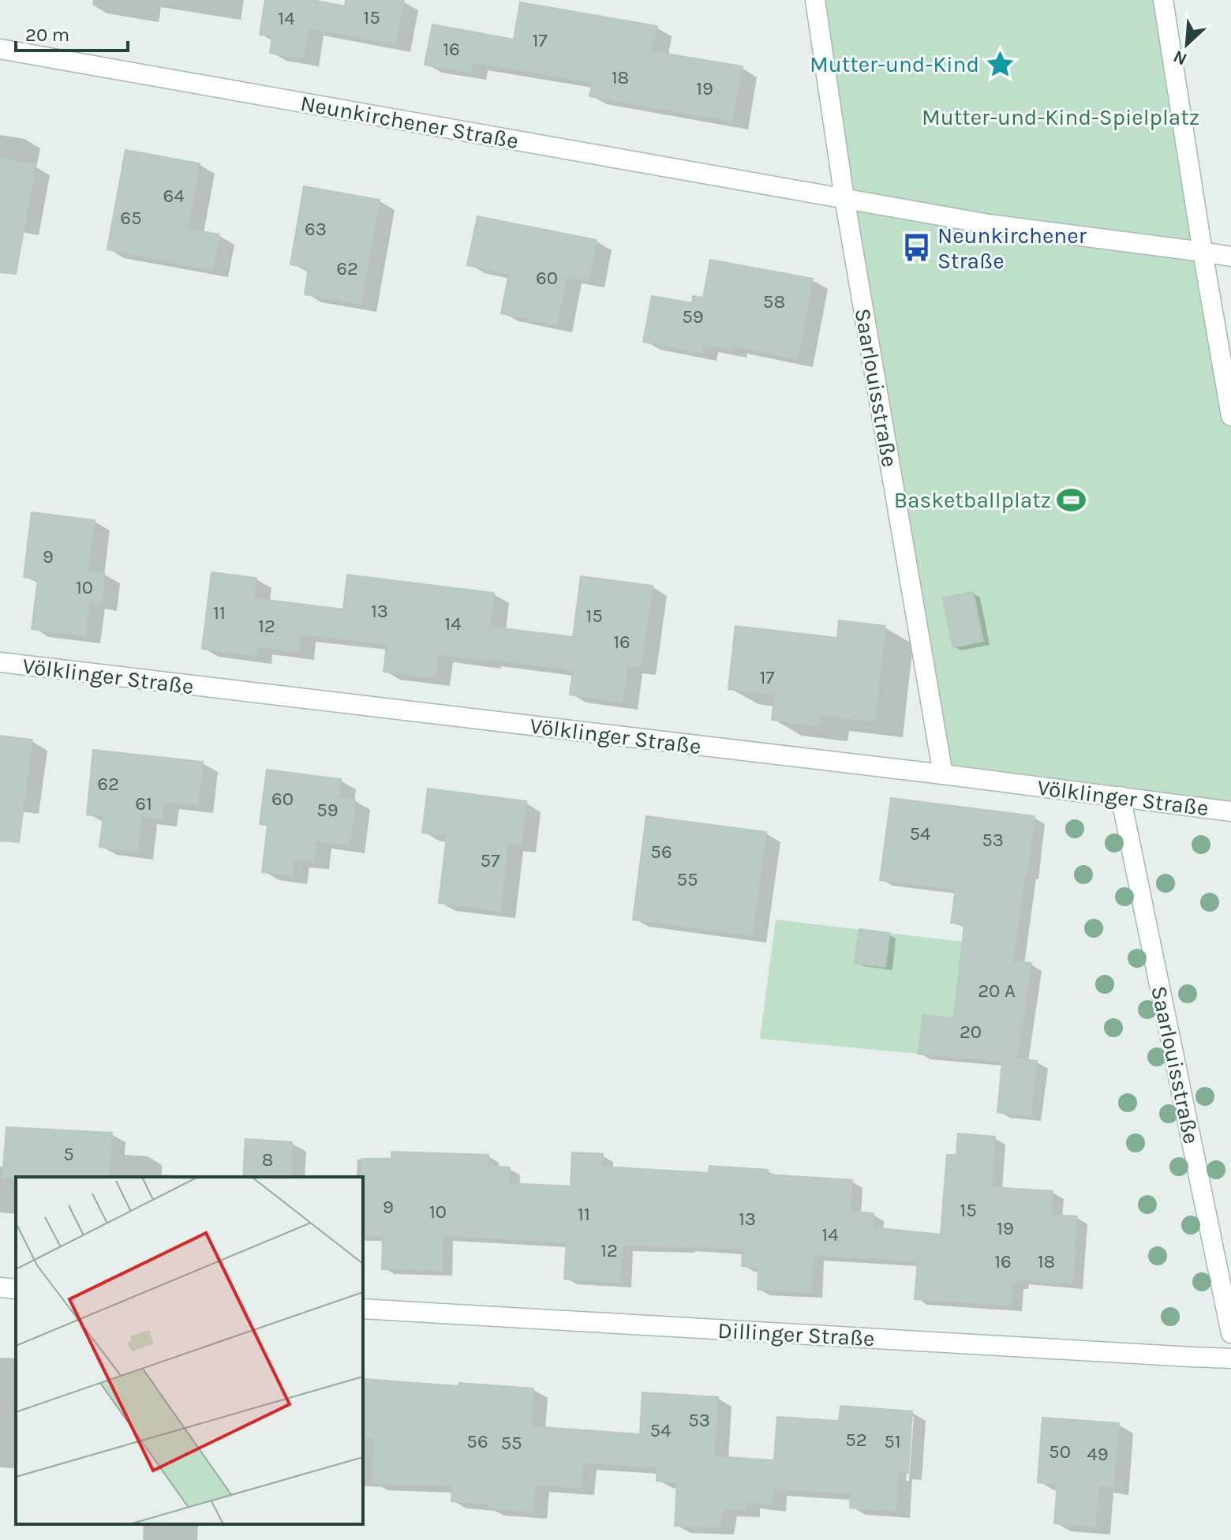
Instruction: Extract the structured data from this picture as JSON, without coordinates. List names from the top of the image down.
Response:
{
  "streets": {
    "street": [
      "Neunkirchener Straße",
      "Saarlouisstraße",
      "Völklinger Straße",
      "Dillinger Straße"
    ]
  },
  "crossings": [
    ["Neunkirchener Straße", "Saarlouisstraße"],
    ["Saarlouisstraße", "Völklinger Straße"]
  ],
  "parks": ["Mutter-und-Kind-Spielplatz"],
  "places": {
    "place": ["Mutter-und-Kind"],
    "bus stop": ["Neunkirchener Straße"],
    "sports": ["Basketballplatz"]
  },
  "house_numbers": [
    "15",
    "14",
    "17",
    "16",
    "18",
    "19",
    "64",
    "65",
    "63",
    "62",
    "60",
    "58",
    "59",
    "9",
    "10",
    "13",
    "11",
    "15",
    "14",
    "12",
    "16",
    "17",
    "62",
    "60",
    "61",
    "59",
    "54",
    "53",
    "56",
    "57",
    "55",
    "20 A",
    "20",
    "5",
    "8",
    "9",
    "15",
    "10",
    "11",
    "13",
    "19",
    "14",
    "12",
    "16",
    "18",
    "53",
    "54",
    "52",
    "56",
    "51",
    "55",
    "50",
    "49"
  ],
  "scale_bar": "20 m",
  "north": "bottom left"
}
